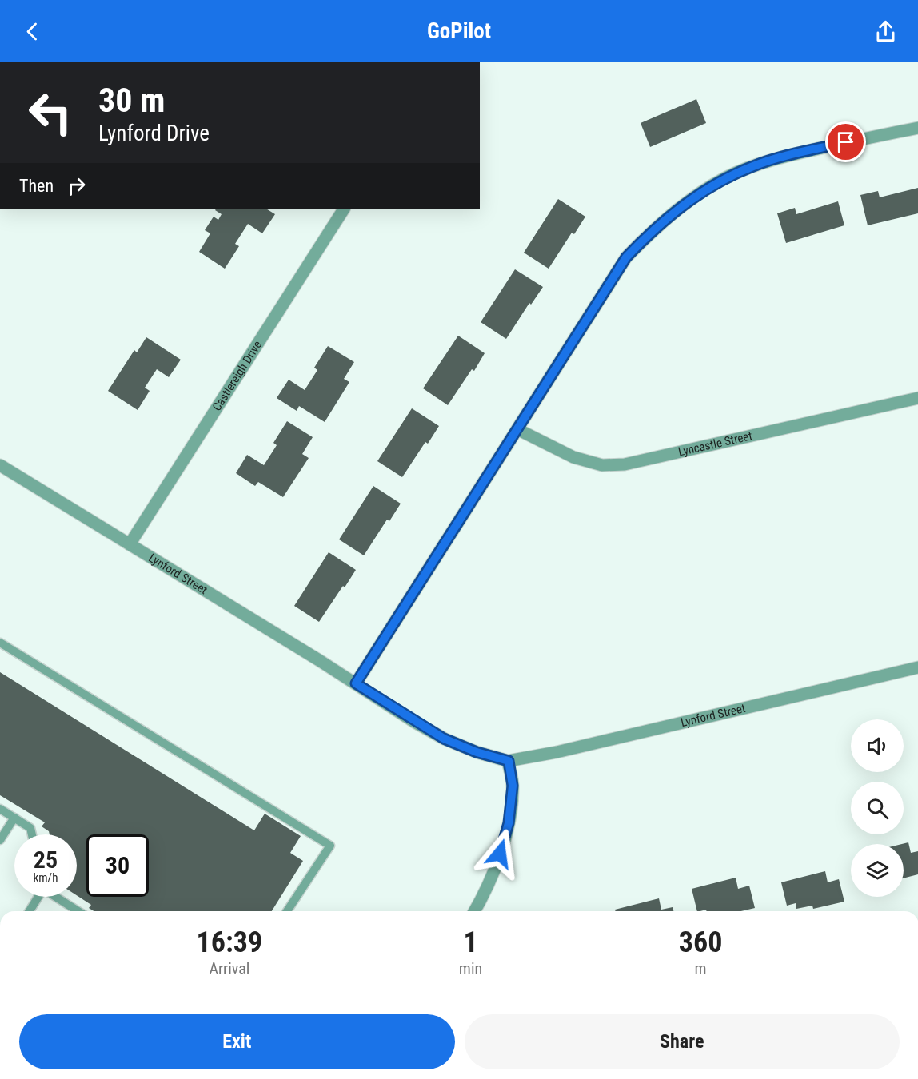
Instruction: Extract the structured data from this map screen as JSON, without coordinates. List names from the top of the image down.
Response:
{
  "streets": {
    "street": ["Castlereigh Drive", "Lyncastle Street", "Lynford Street"]
  },
  "crossings": [
    ["Castlereigh Drive", "Lynford Street"]
  ],
  "page": {
    "header": "GoPilot",
    "turn": ["30 m", "Lynford Drive"],
    "then": "Then",
    "speed": "25 km/h",
    "limit": "30",
    "eta": [
      "16:39",
      "Arrival",
      "1",
      "min",
      "360",
      "m"
    ],
    "buttons": ["Exit", "Share"]
  }
}
